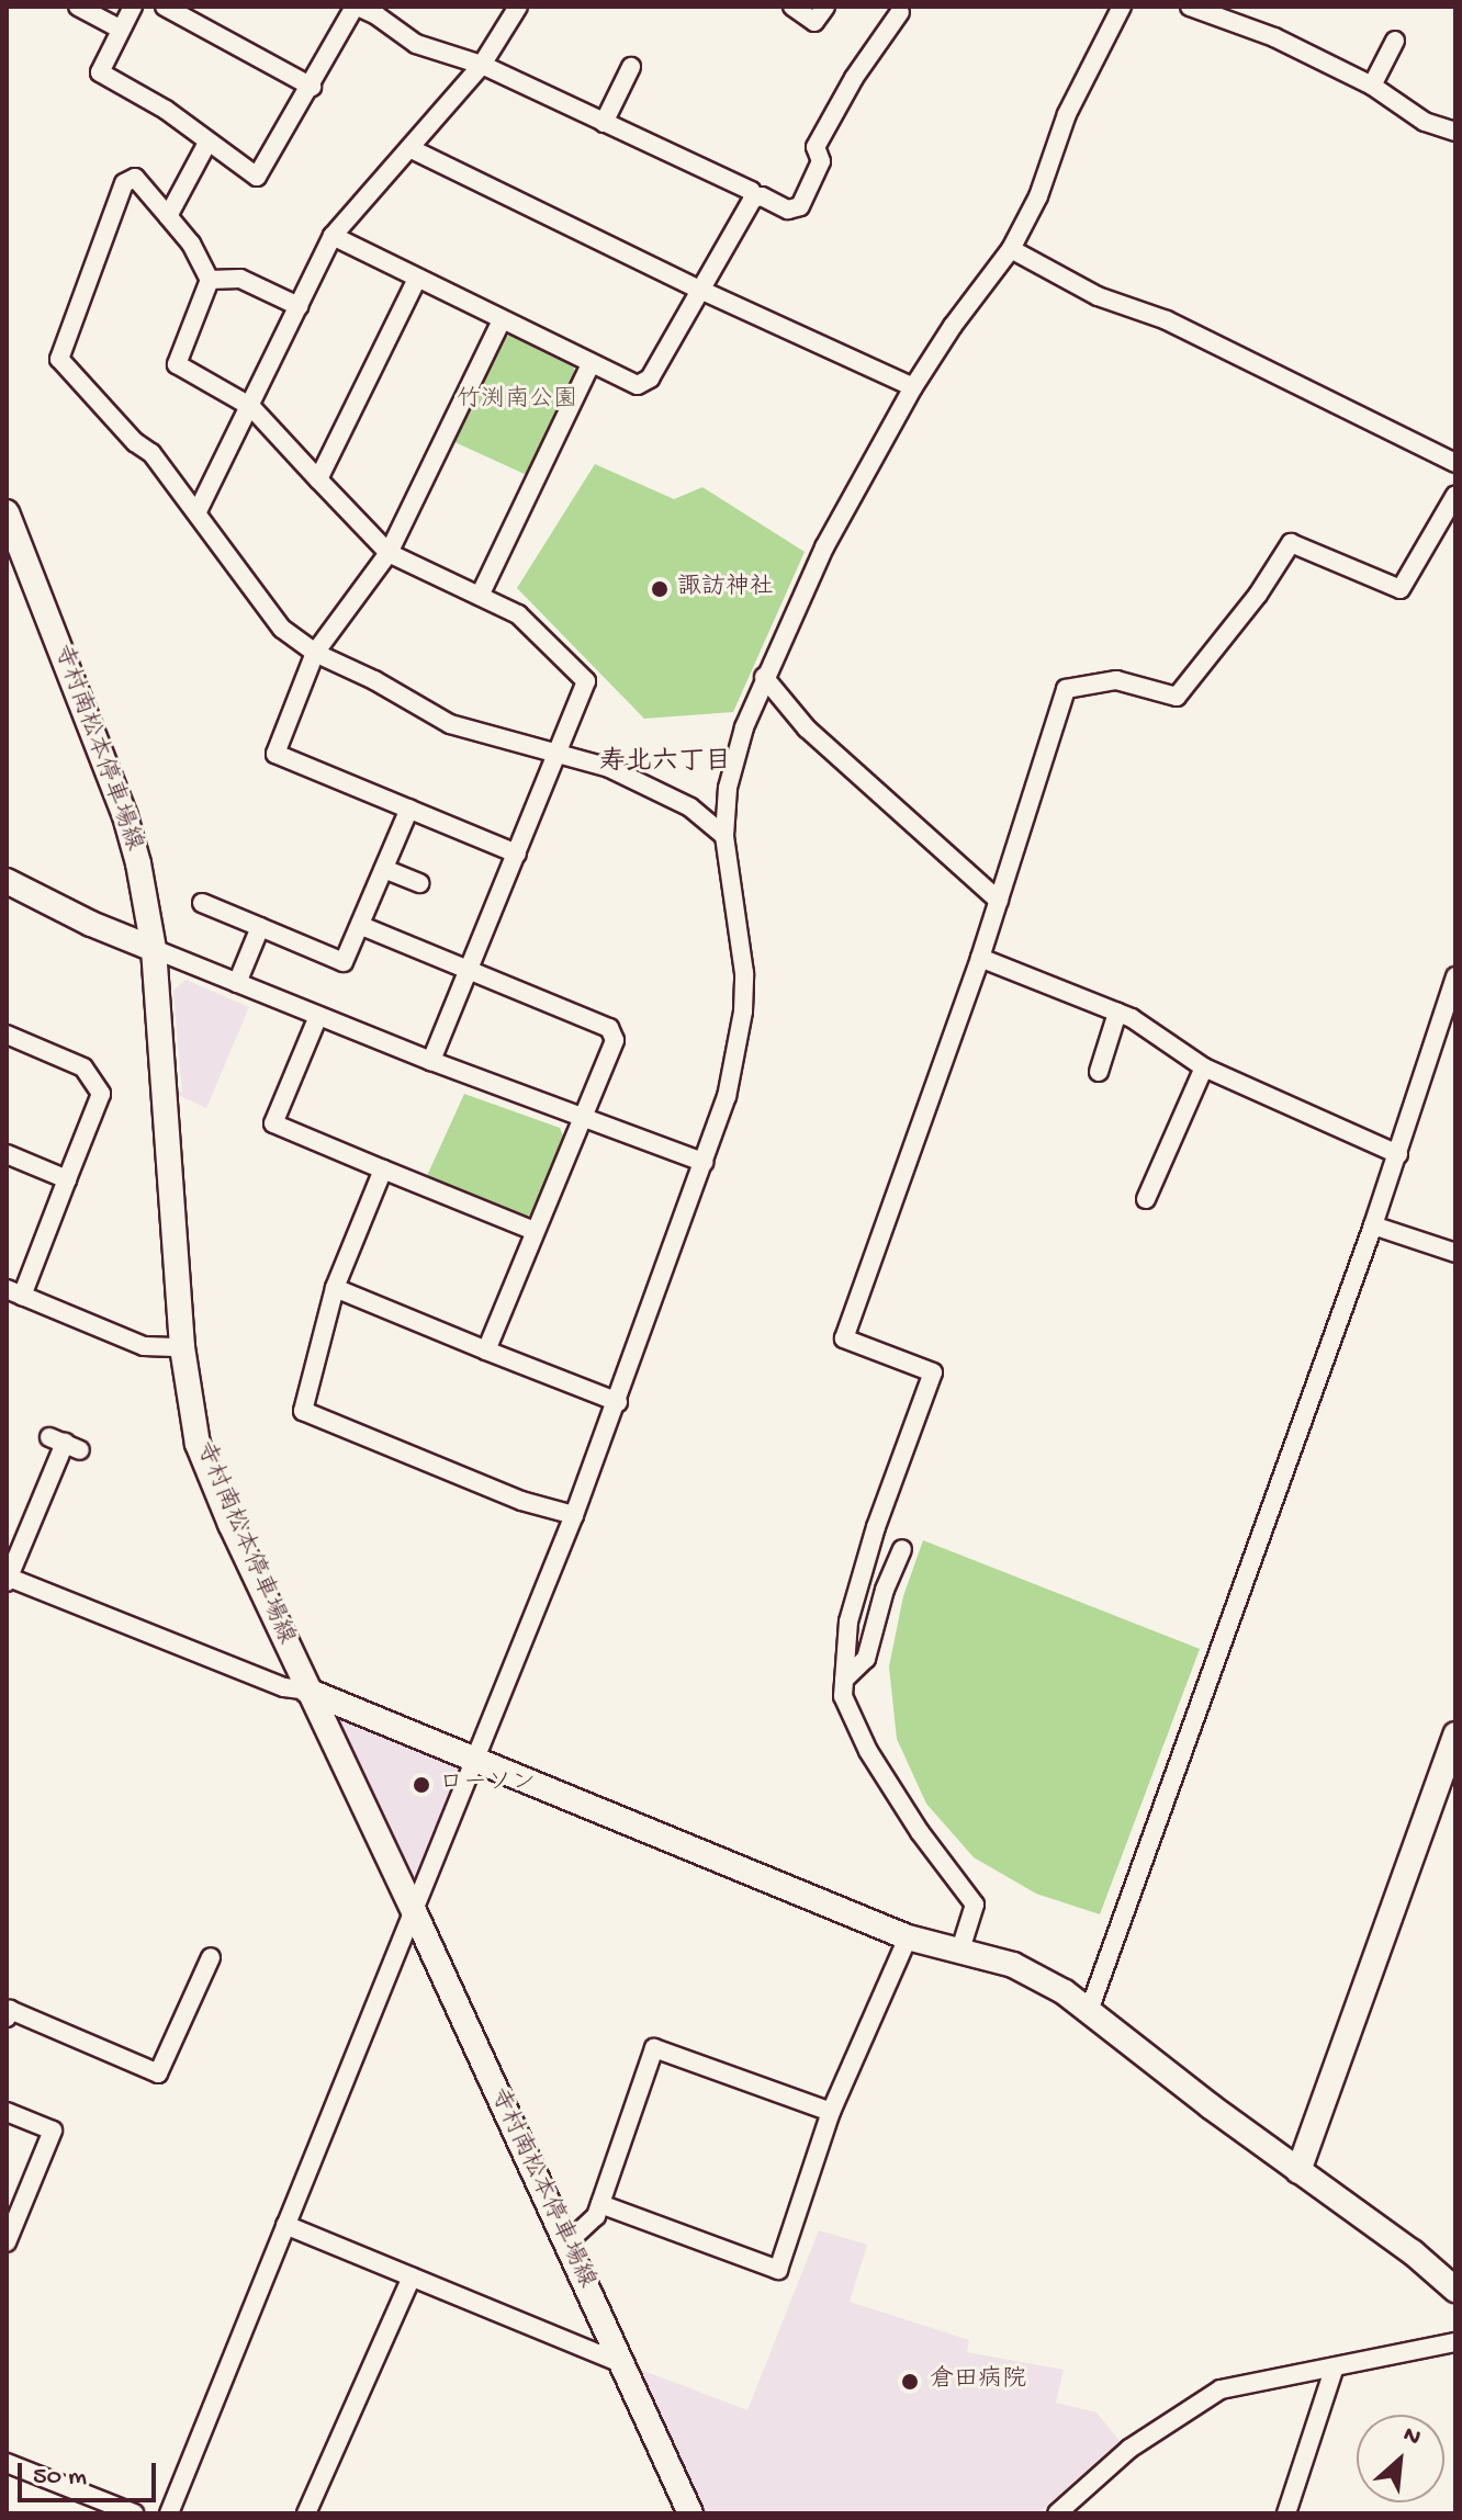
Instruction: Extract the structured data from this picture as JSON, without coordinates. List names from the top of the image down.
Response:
{
  "streets": {
    "main road": ["寺村南松本停車場線"]
  },
  "districts": ["寿北六丁目"],
  "parks": ["竹渕南公園"],
  "places": ["諏訪神社", "ローソン", "倉田病院"],
  "scale_bar": "50 m",
  "north": "top right"
}
